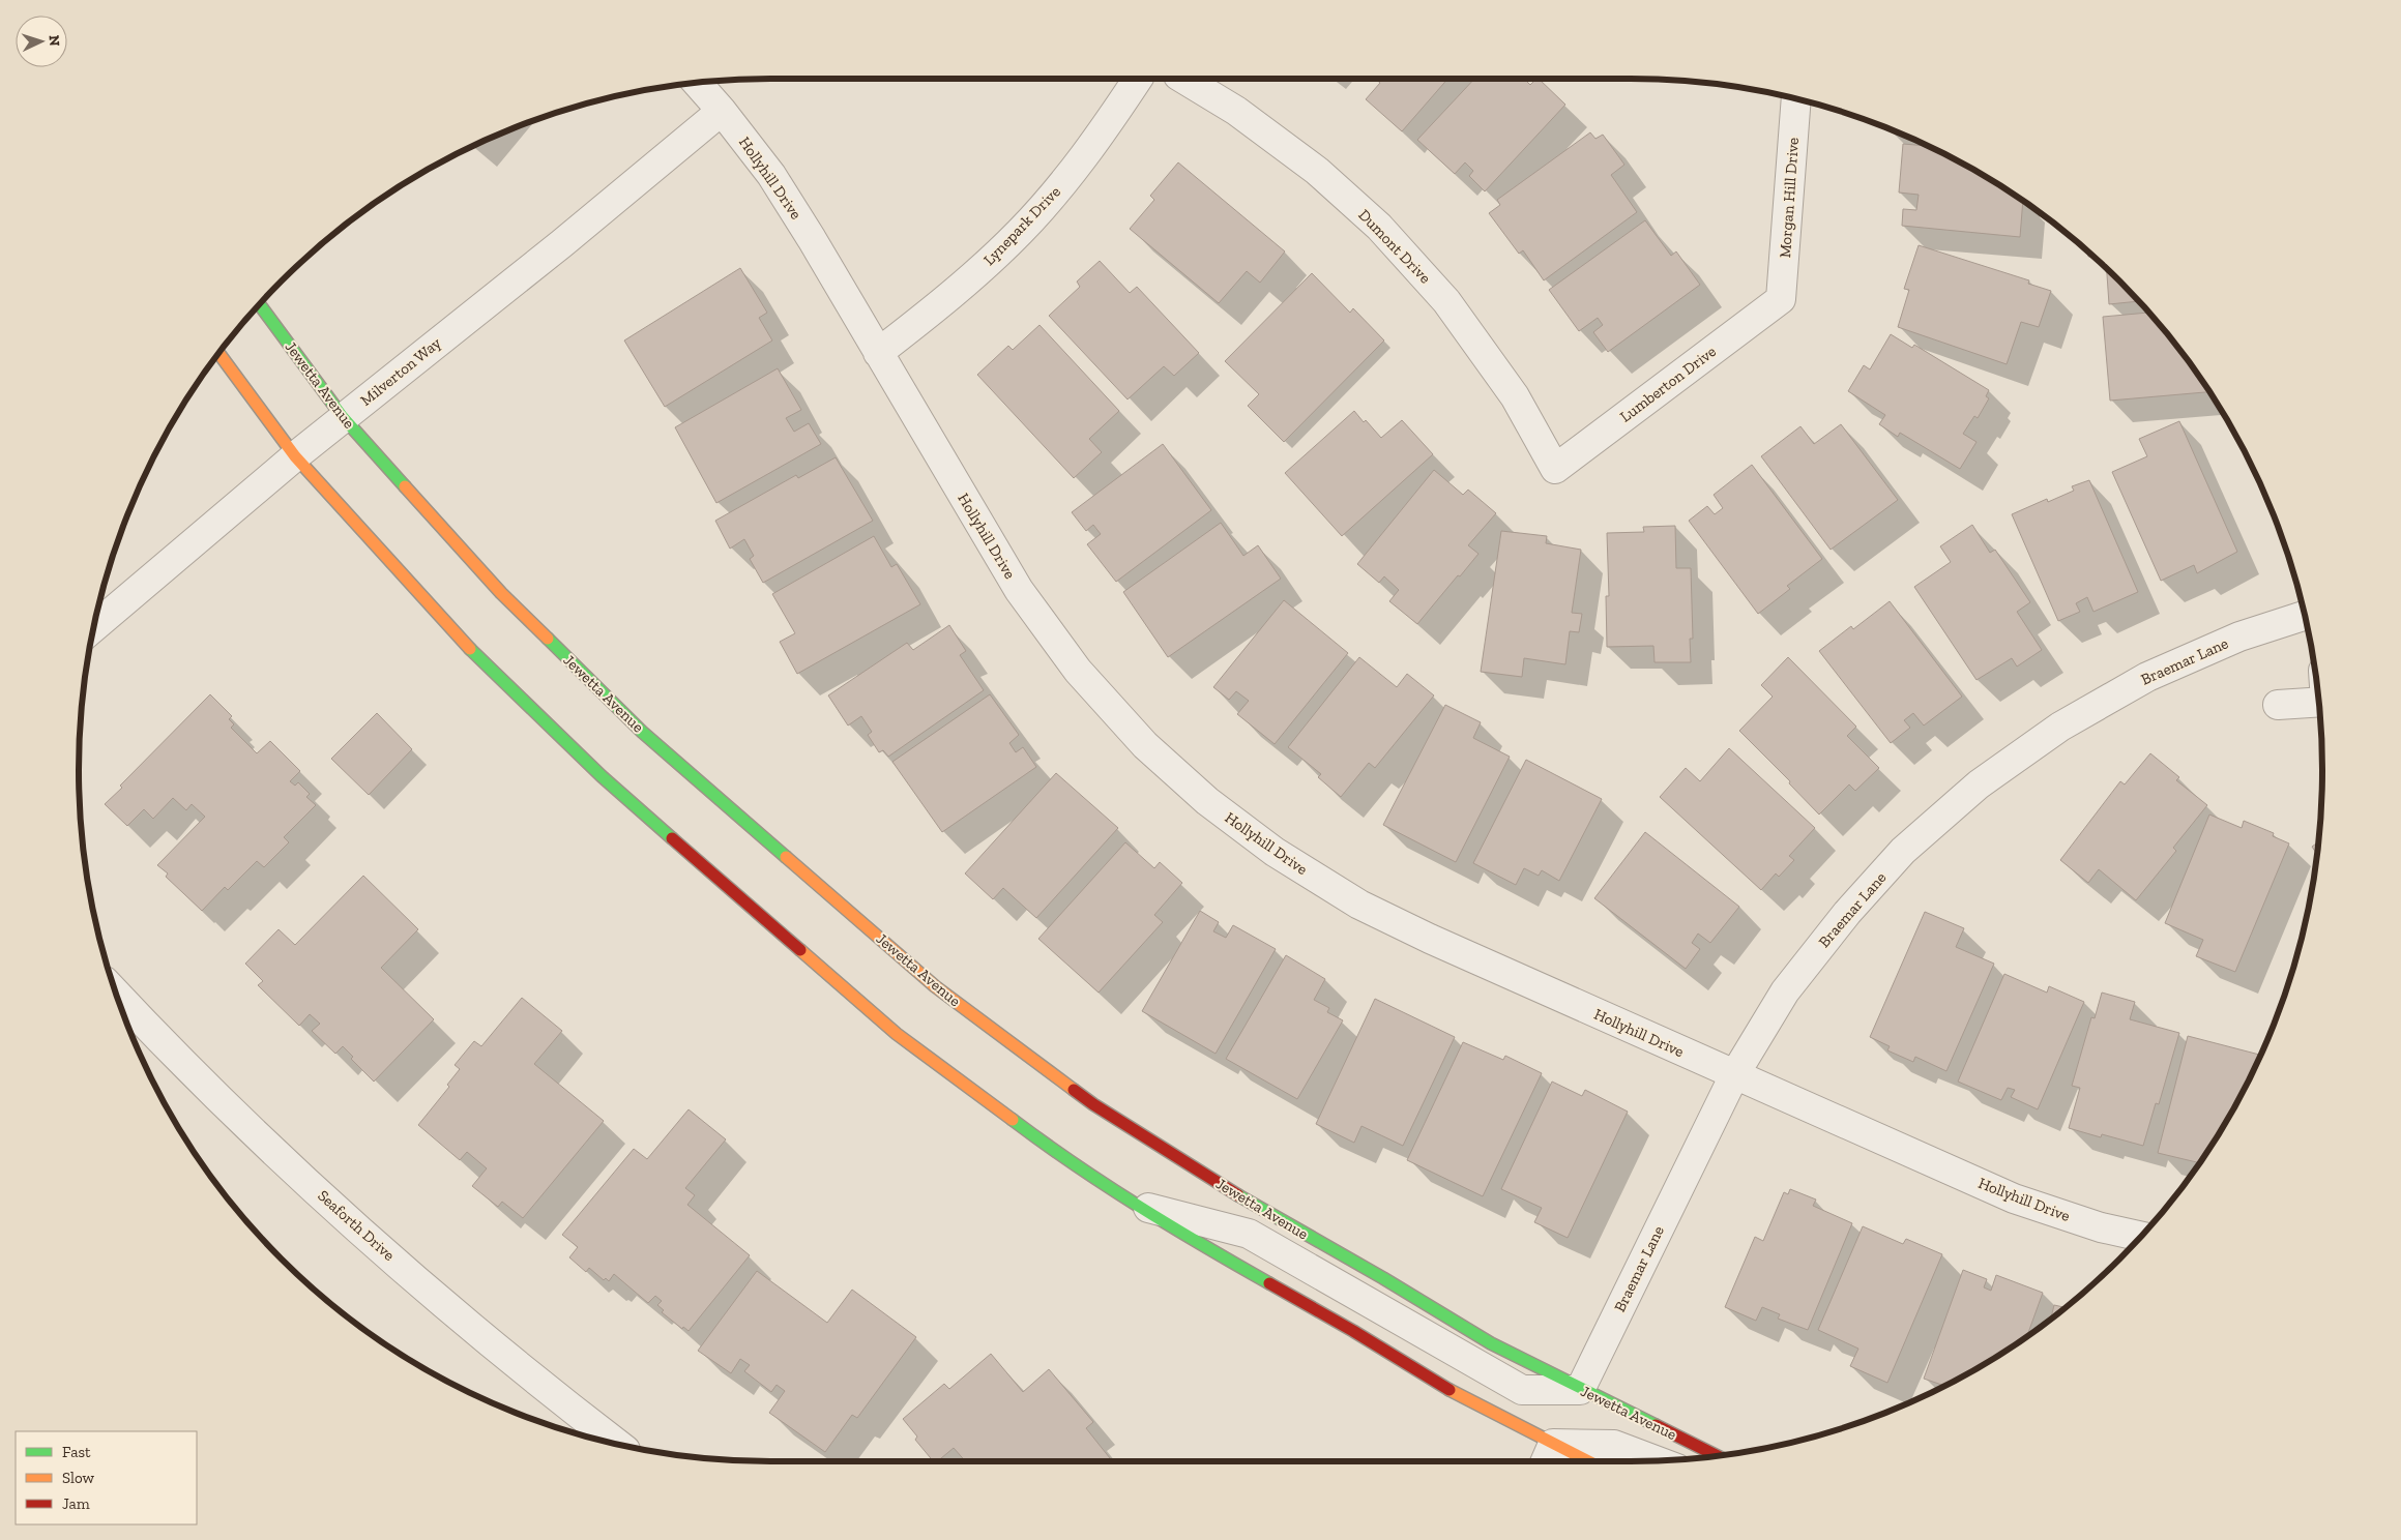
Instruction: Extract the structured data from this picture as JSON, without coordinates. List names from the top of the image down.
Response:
{
  "streets": {
    "street": [
      "Hollyhill Drive",
      "Morgan Hill Drive",
      "Lynepark Drive",
      "Dumont Drive",
      "Milverton Way",
      "Lumberton Drive",
      "Jewetta Avenue",
      "Braemar Lane",
      "Seaforth Drive"
    ]
  },
  "crossings": [
    ["Hollyhill Drive", "Lynepark Drive"],
    ["Hollyhill Drive", "Milverton Way"],
    ["Hollyhill Drive", "Braemar Lane"],
    ["Morgan Hill Drive", "Lumberton Drive"],
    ["Dumont Drive", "Lumberton Drive"],
    ["Milverton Way", "Jewetta Avenue"],
    ["Jewetta Avenue", "Braemar Lane"]
  ],
  "legend": ["Fast", "Slow", "Jam"],
  "north": "right"
}
